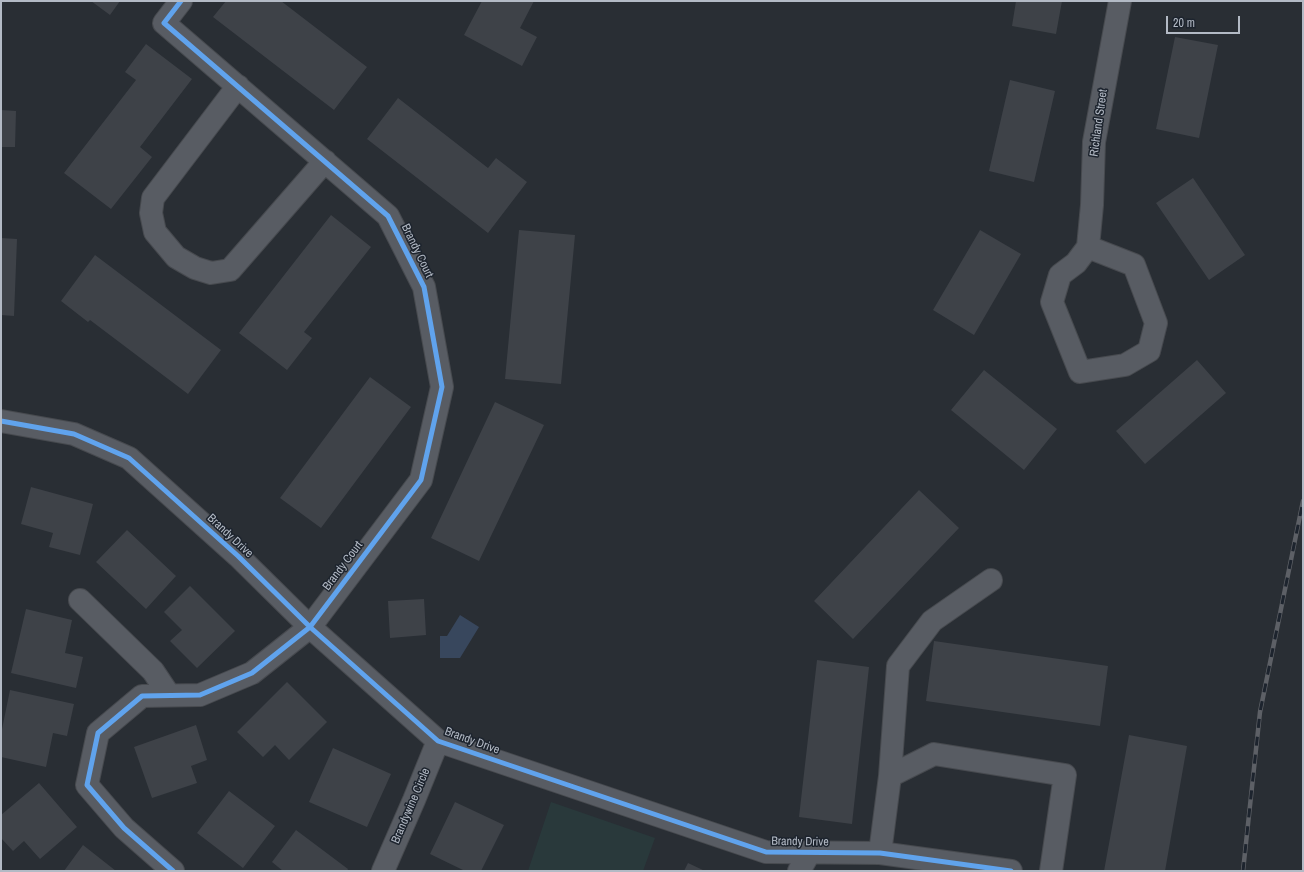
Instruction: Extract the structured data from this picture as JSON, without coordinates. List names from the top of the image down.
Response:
{
  "streets": {
    "street": [
      "Richland Street",
      "Brandy Court",
      "Brandy Drive",
      "Brandywine Circle"
    ]
  },
  "crossings": [
    ["Brandy Court", "Brandy Drive"],
    ["Brandy Drive", "Brandywine Circle"]
  ],
  "scale_bar": "20 m"
}
